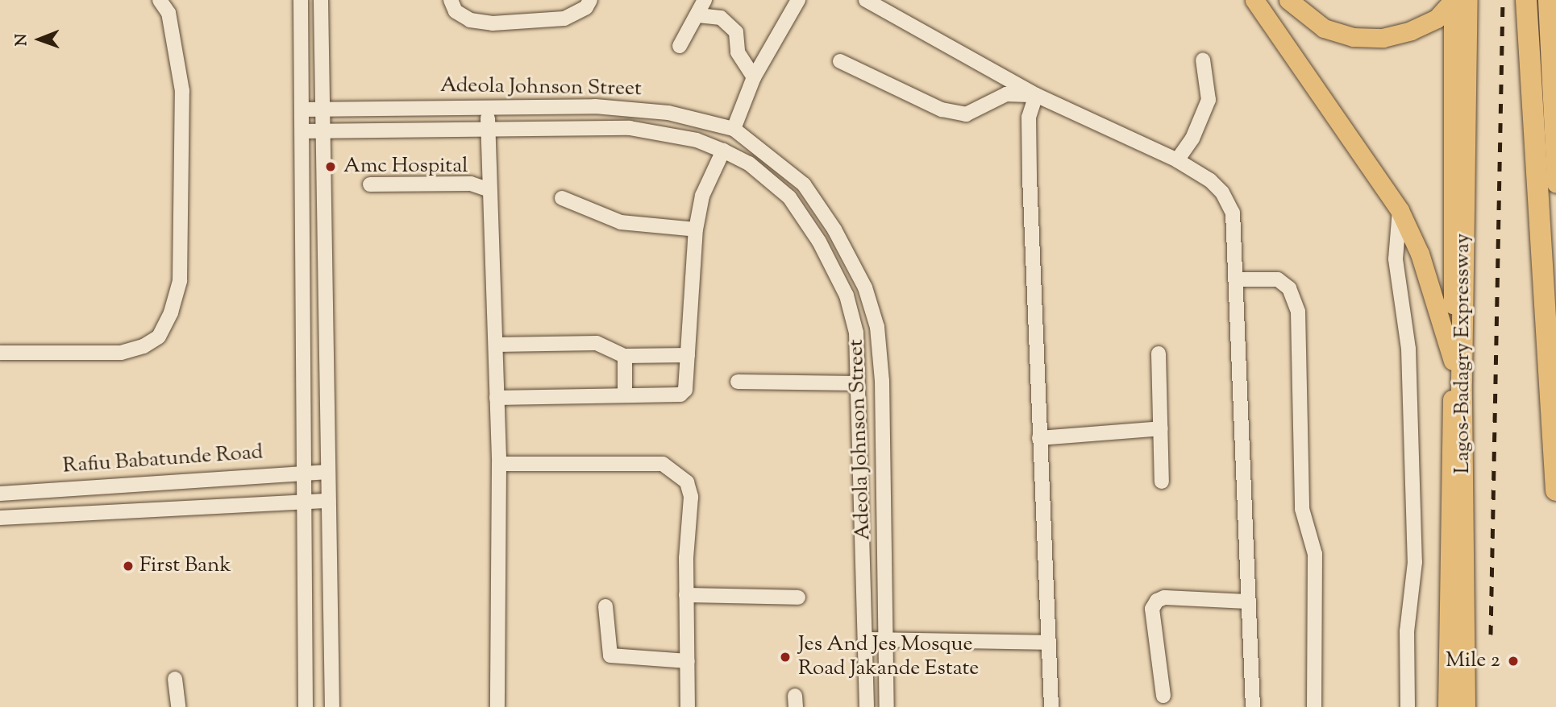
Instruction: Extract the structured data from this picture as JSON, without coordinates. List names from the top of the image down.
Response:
{
  "streets": {
    "highway": ["Lagos-Badagry Expressway"],
    "street": ["Adeola Johnson Street", "Rafiu Babatunde Road"]
  },
  "places": [
    "Amc Hospital",
    "First Bank",
    "Jes And Jes Mosque Road Jakande Estate",
    "Mile 2"
  ],
  "north": "left"
}
